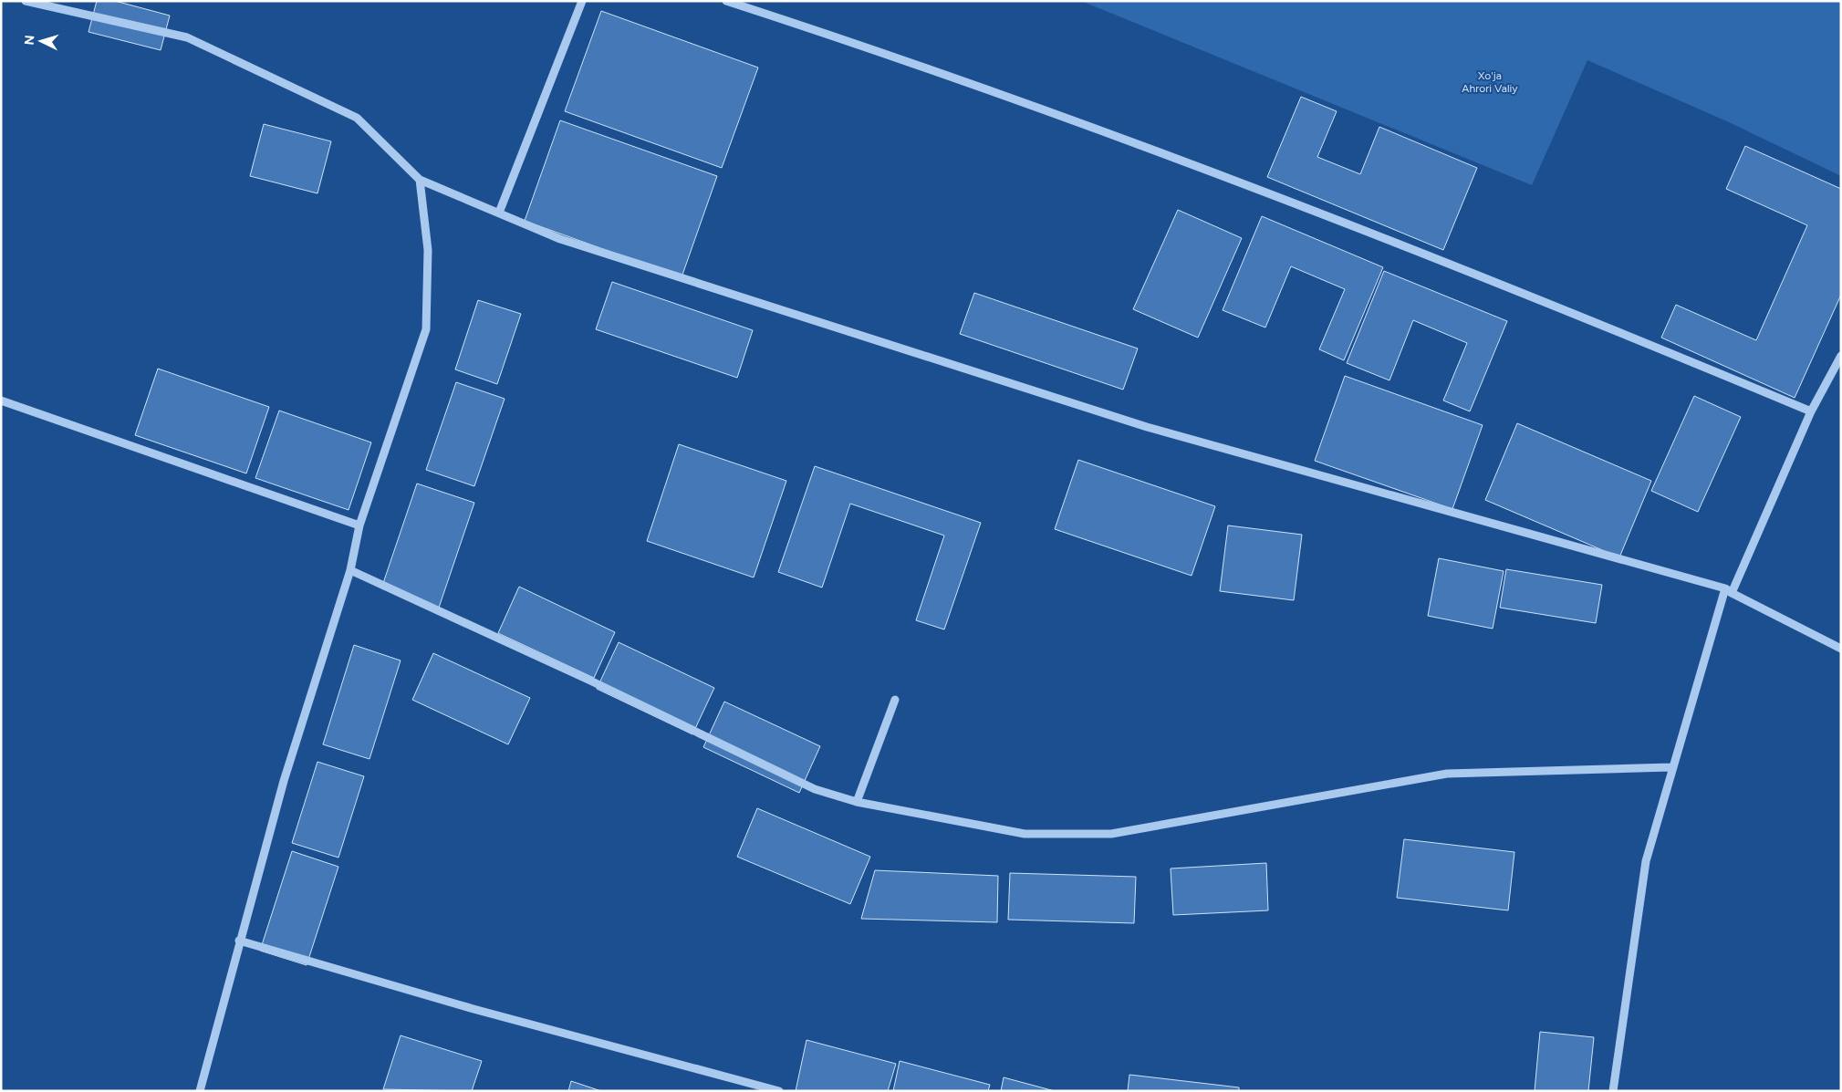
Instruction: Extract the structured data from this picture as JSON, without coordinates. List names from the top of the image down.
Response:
{
  "parks": ["Xo'ja Ahrori Valiy"],
  "north": "left"
}
